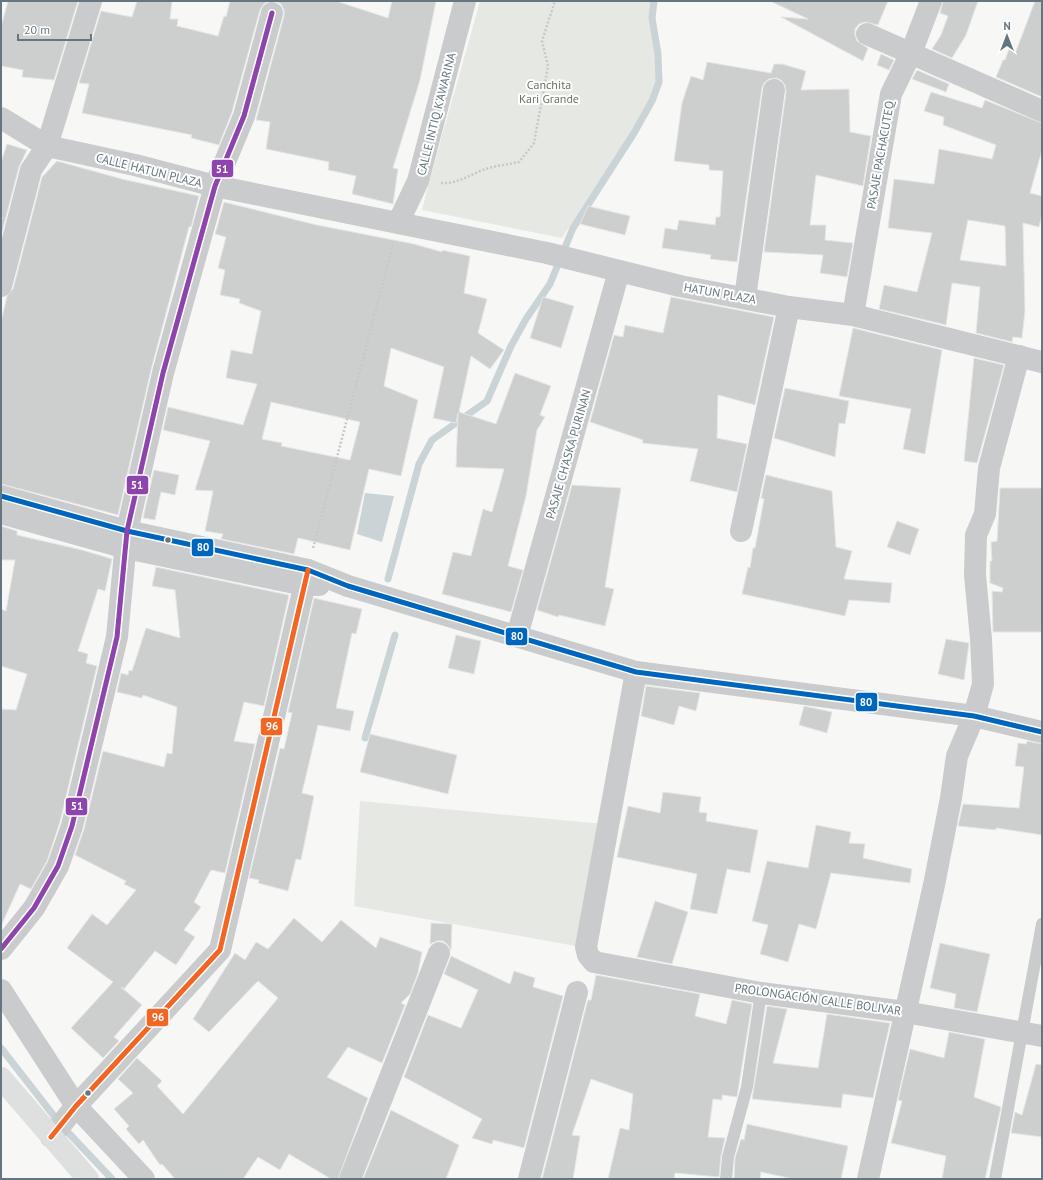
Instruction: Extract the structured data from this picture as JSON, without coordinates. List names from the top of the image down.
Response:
{
  "streets": {
    "street": [
      "CALLE INTIQ K'AWARINA",
      "PASAJE PACHACUTEQ",
      "CALLE HATUN PLAZA",
      "HATUN PLAZA",
      "PASAJE CH'ASKA PURINAN",
      "PROLONGACIÓN CALLE BOLIVAR"
    ]
  },
  "crossings": [
    ["CALLE INTIQ K'AWARINA", "CALLE HATUN PLAZA"],
    ["CALLE INTIQ K'AWARINA", "HATUN PLAZA"],
    ["PASAJE PACHACUTEQ", "HATUN PLAZA"],
    ["CALLE HATUN PLAZA", "HATUN PLAZA"],
    ["HATUN PLAZA", "PASAJE CH'ASKA PURINAN"]
  ],
  "parks": ["Canchita Kari Grande"],
  "lines": ["transit line 51", "transit line 80", "transit line 96"],
  "scale_bar": "20 m",
  "north": "top"
}
